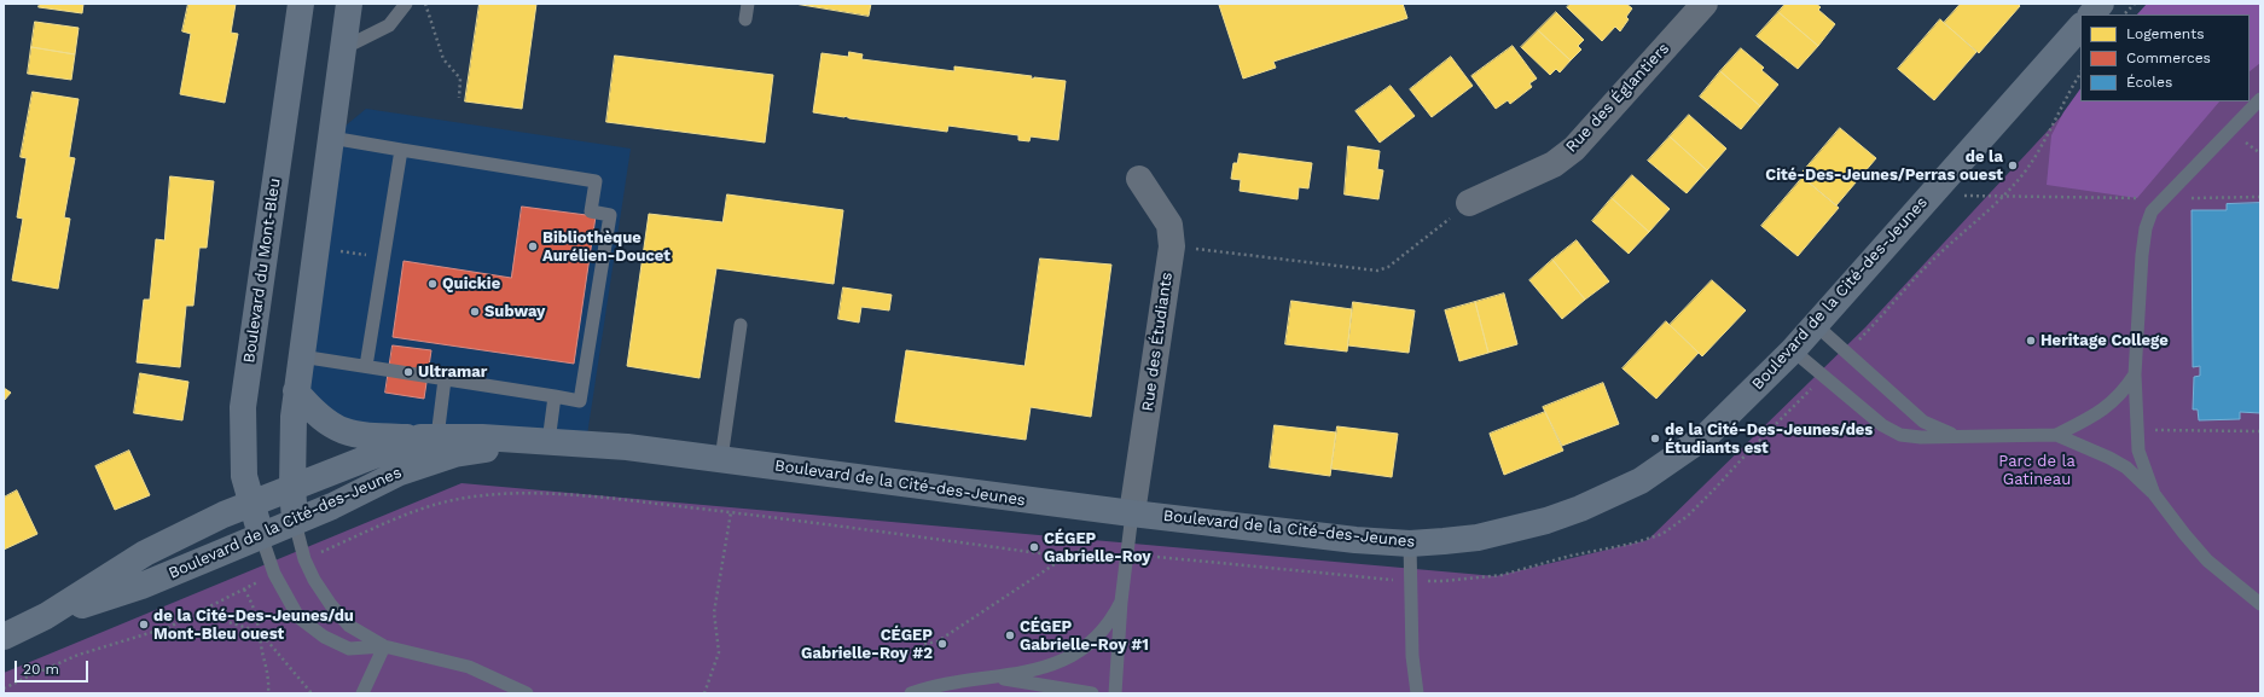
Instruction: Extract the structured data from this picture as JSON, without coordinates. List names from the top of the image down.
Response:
{
  "streets": {
    "street": [
      "Rue des Églantiers",
      "Boulevard du Mont-Bleu",
      "Boulevard de la Cité-des-Jeunes",
      "Rue des Étudiants"
    ]
  },
  "crossings": [
    ["Boulevard du Mont-Bleu", "Boulevard de la Cité-des-Jeunes"],
    ["Boulevard de la Cité-des-Jeunes", "Rue des Étudiants"]
  ],
  "parks": ["Parc de la Gatineau"],
  "places": [
    "de la Cité-Des-Jeunes/Perras ouest",
    "Bibliothèque Aurélien-Doucet",
    "Quickie",
    "Subway",
    "Heritage College",
    "Ultramar",
    "de la Cité-Des-Jeunes/des Étudiants est",
    "CÉGEP Gabrielle-Roy",
    "de la Cité-Des-Jeunes/du Mont-Bleu ouest",
    "CÉGEP Gabrielle-Roy #1",
    "CÉGEP Gabrielle-Roy #2"
  ],
  "legend": ["Logements", "Commerces", "Écoles"],
  "scale_bar": "20 m"
}
